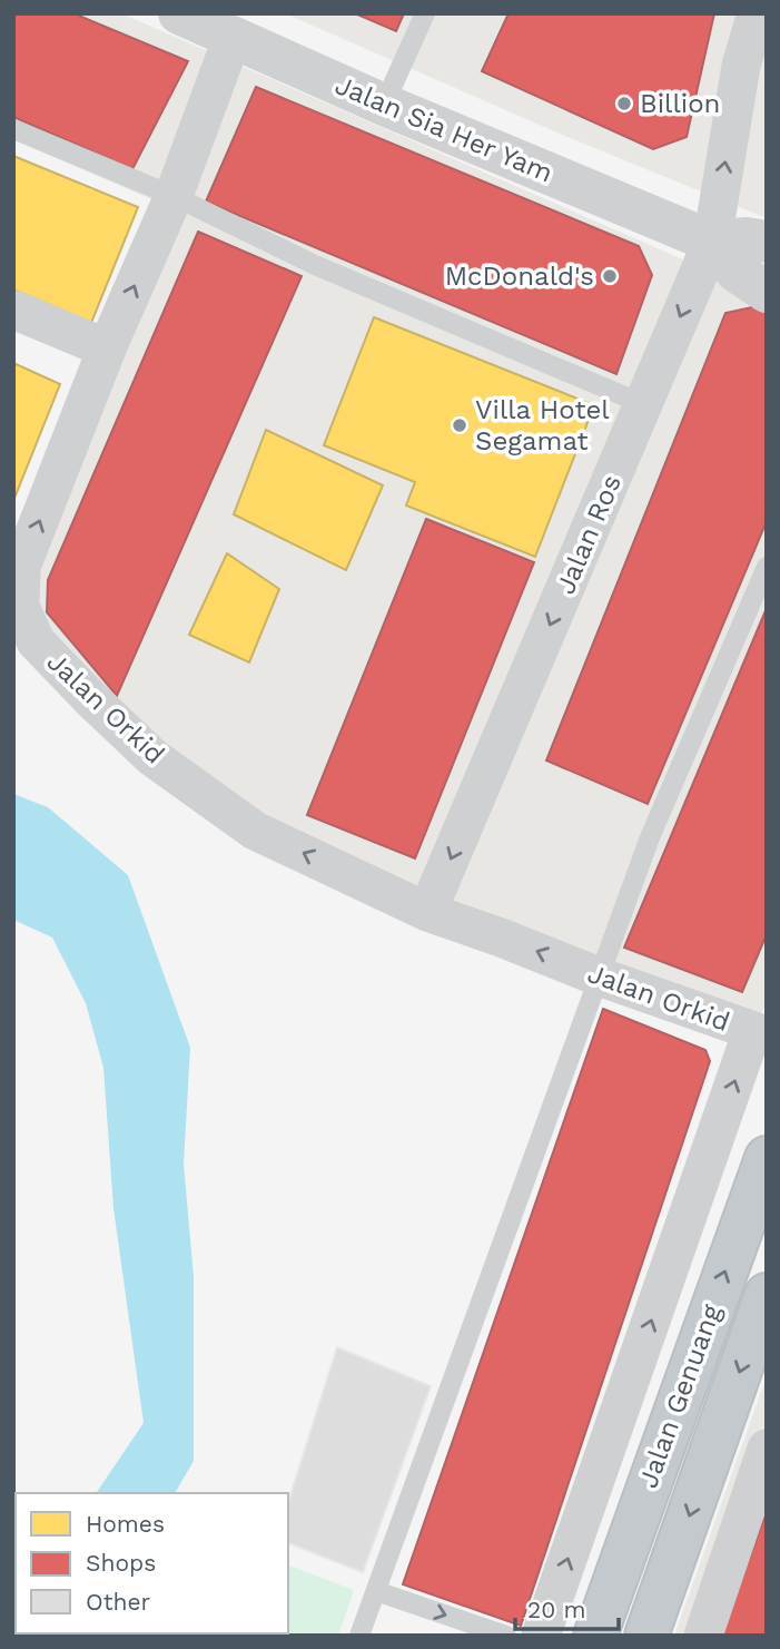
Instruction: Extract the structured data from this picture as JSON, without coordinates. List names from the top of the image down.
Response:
{
  "streets": {
    "highway": ["Jalan Genuang"],
    "street": ["Jalan Sia Her Yam", "Jalan Ros", "Jalan Orkid"]
  },
  "crossings": [
    ["Jalan Sia Her Yam", "Jalan Ros"],
    ["Jalan Sia Her Yam", "Jalan Orkid"],
    ["Jalan Ros", "Jalan Orkid"]
  ],
  "places": ["Billion", "McDonald's", "Villa Hotel Segamat"],
  "legend": ["Homes", "Shops", "Other"],
  "scale_bar": "20 m"
}
